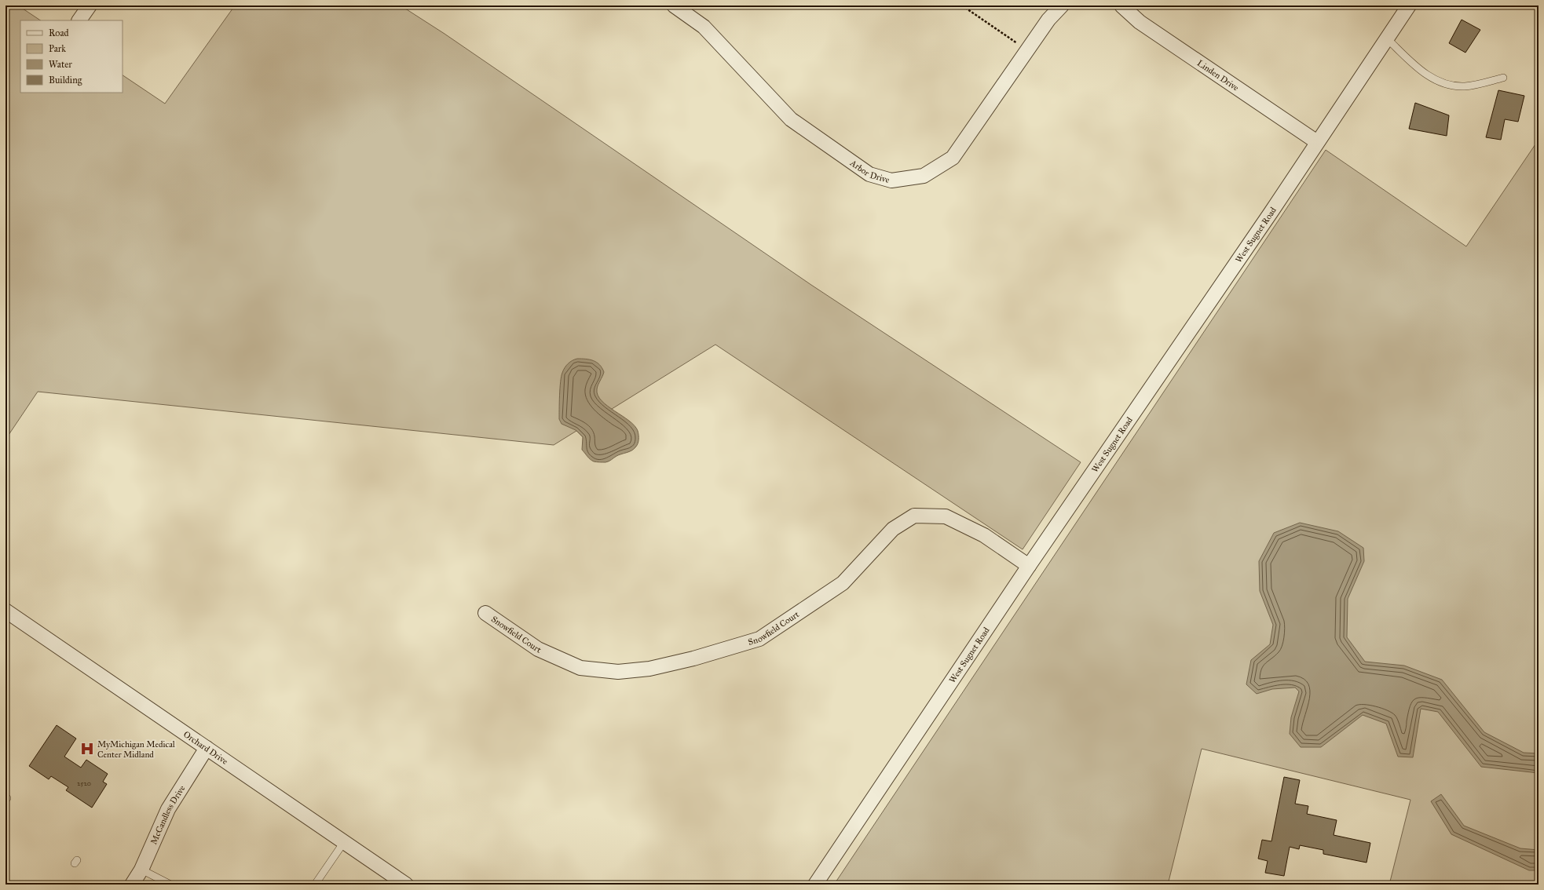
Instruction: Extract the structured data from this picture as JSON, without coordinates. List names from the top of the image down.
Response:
{
  "streets": {
    "street": [
      "Linden Drive",
      "Arbor Drive",
      "West Sugnet Road",
      "Snowfield Court",
      "Orchard Drive",
      "McCandless Drive"
    ]
  },
  "crossings": [
    ["Linden Drive", "West Sugnet Road"],
    ["West Sugnet Road", "Snowfield Court"],
    ["Orchard Drive", "McCandless Drive"]
  ],
  "places": {
    "hospital": ["MyMichigan Medical Center Midland"]
  },
  "house_numbers": ["2520"],
  "legend": [
    "Road",
    "Park",
    "Water",
    "Building"
  ]
}
